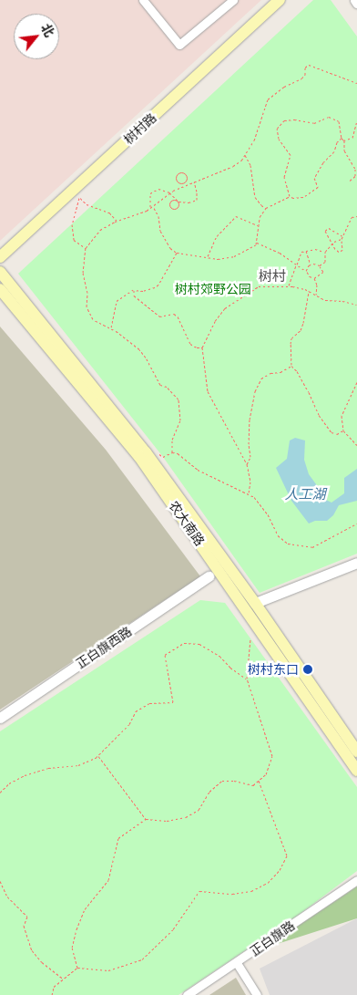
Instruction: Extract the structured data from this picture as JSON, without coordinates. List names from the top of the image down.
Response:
{
  "streets": {
    "main road": ["树村路", "农大南路"],
    "street": ["正白旗西路", "正白旗路"]
  },
  "districts": ["树村"],
  "water": ["人工湖"],
  "parks": ["树村郊野公园"],
  "places": ["树村东口"],
  "north": "top right"
}
